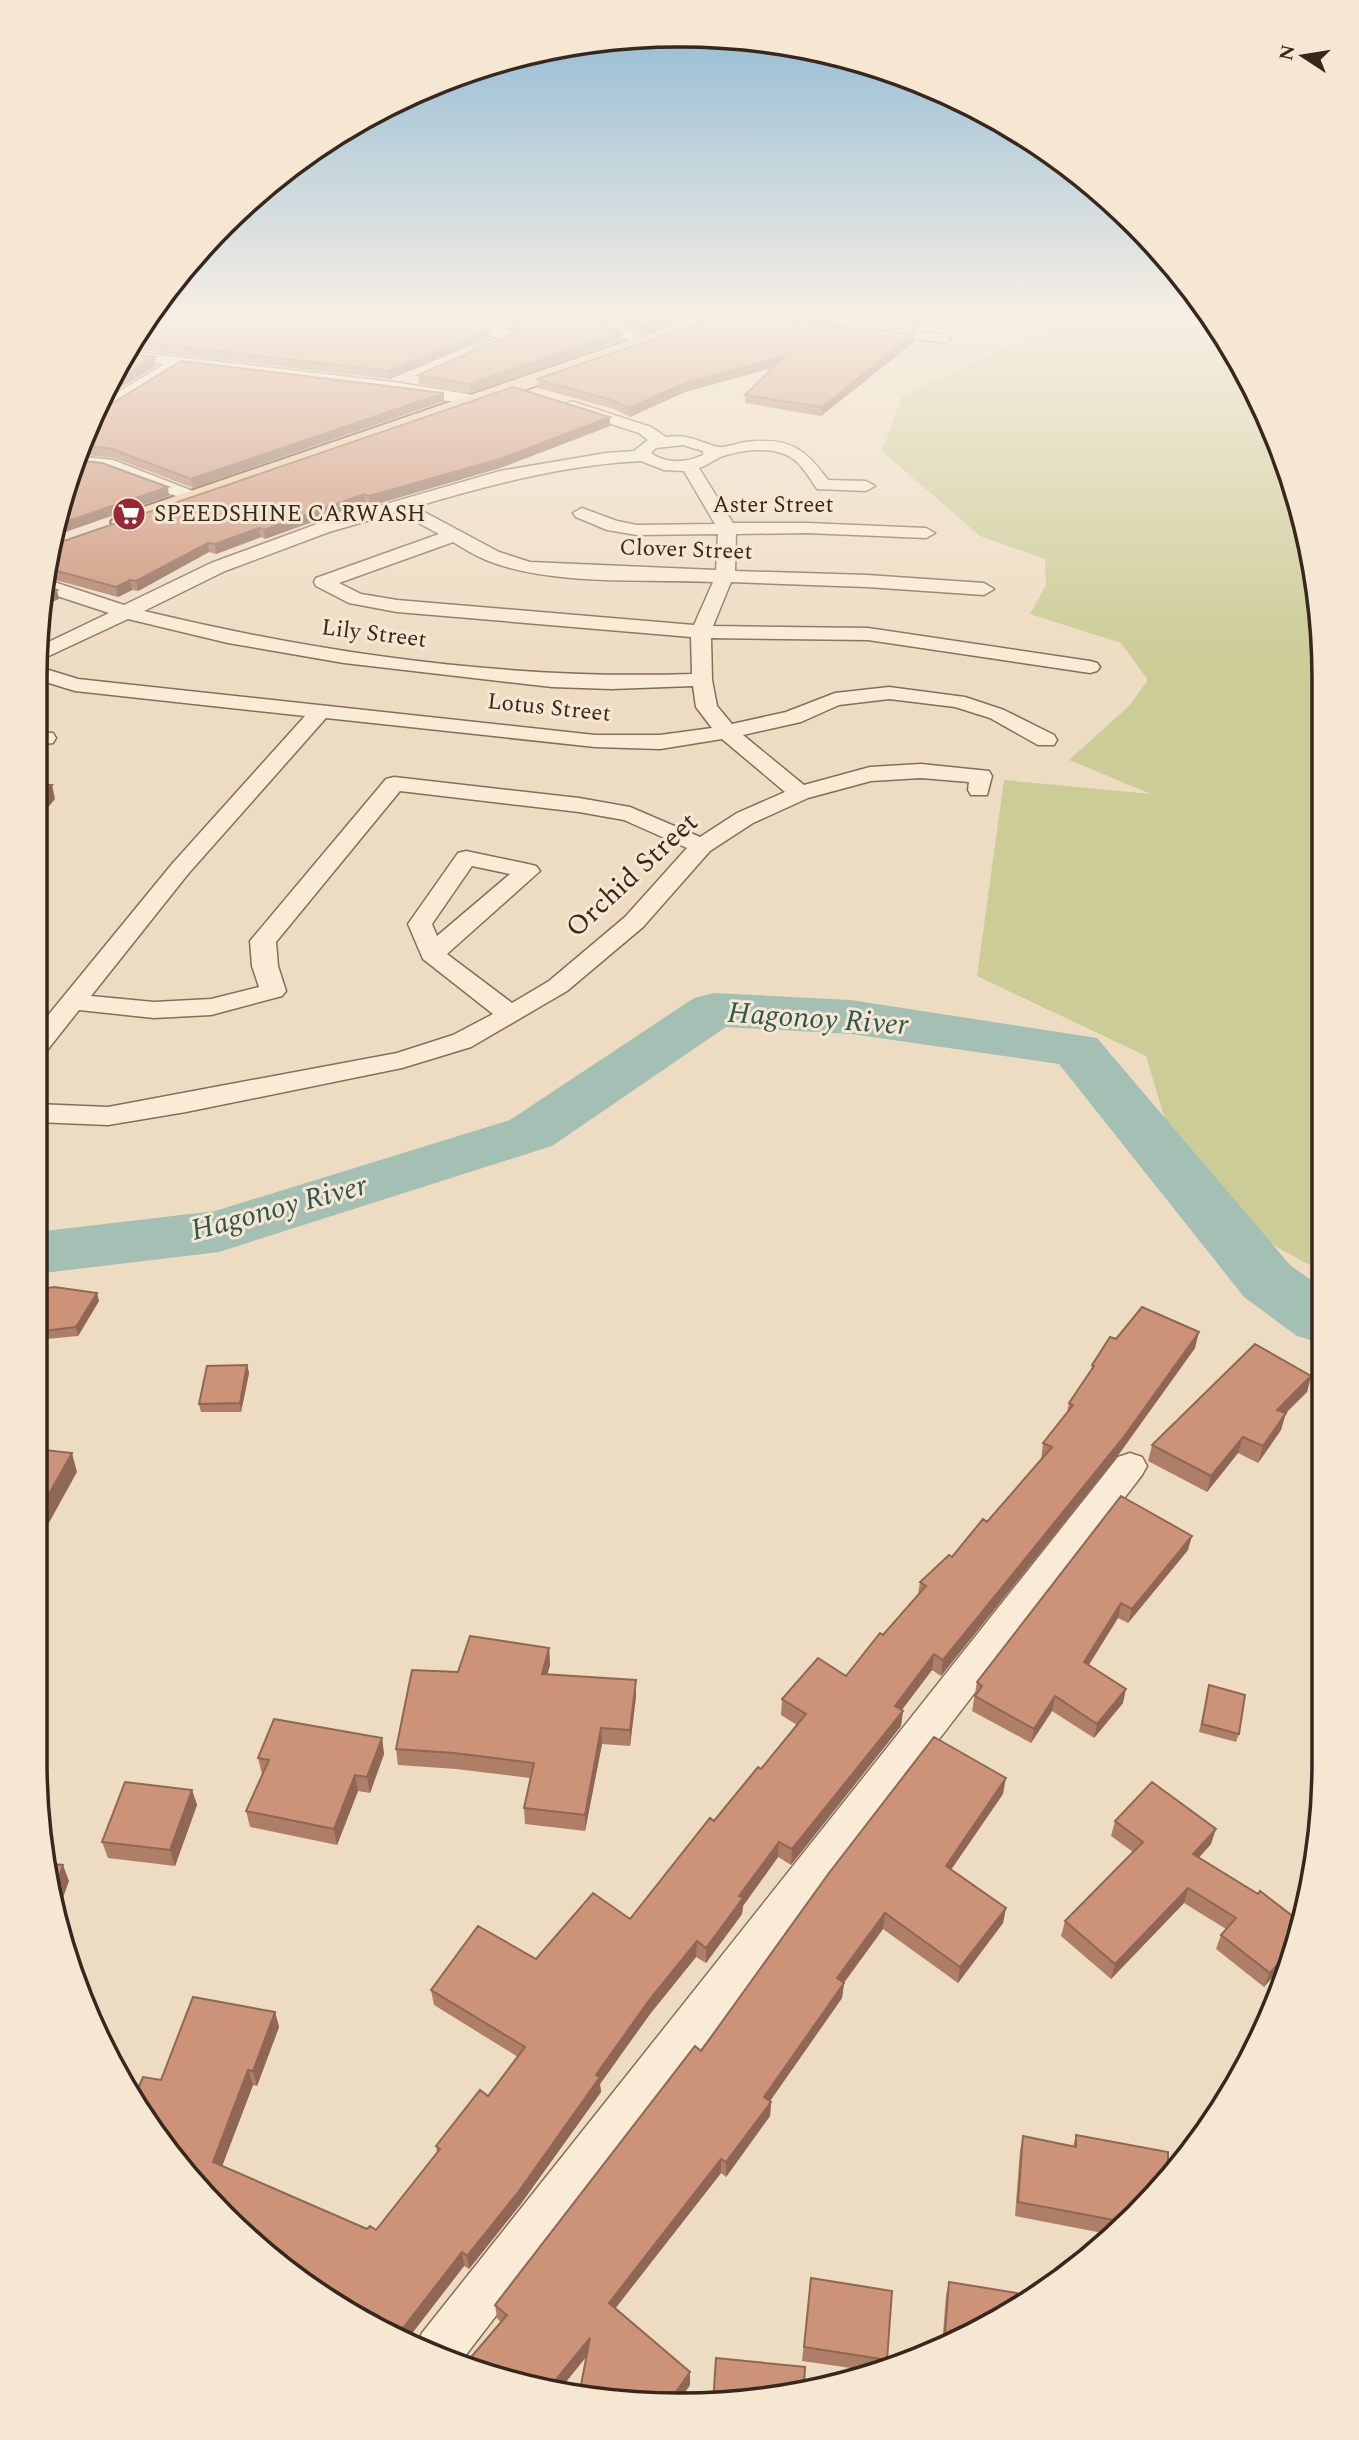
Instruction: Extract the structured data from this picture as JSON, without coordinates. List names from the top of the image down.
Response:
{
  "streets": {
    "street": [
      "Aster Street",
      "Clover Street",
      "Lily Street",
      "Lotus Street",
      "Orchid Street"
    ]
  },
  "water": ["Hagonoy River"],
  "places": {
    "supermarket": ["SPEEDSHINE CARWASH"]
  },
  "north": "left"
}
